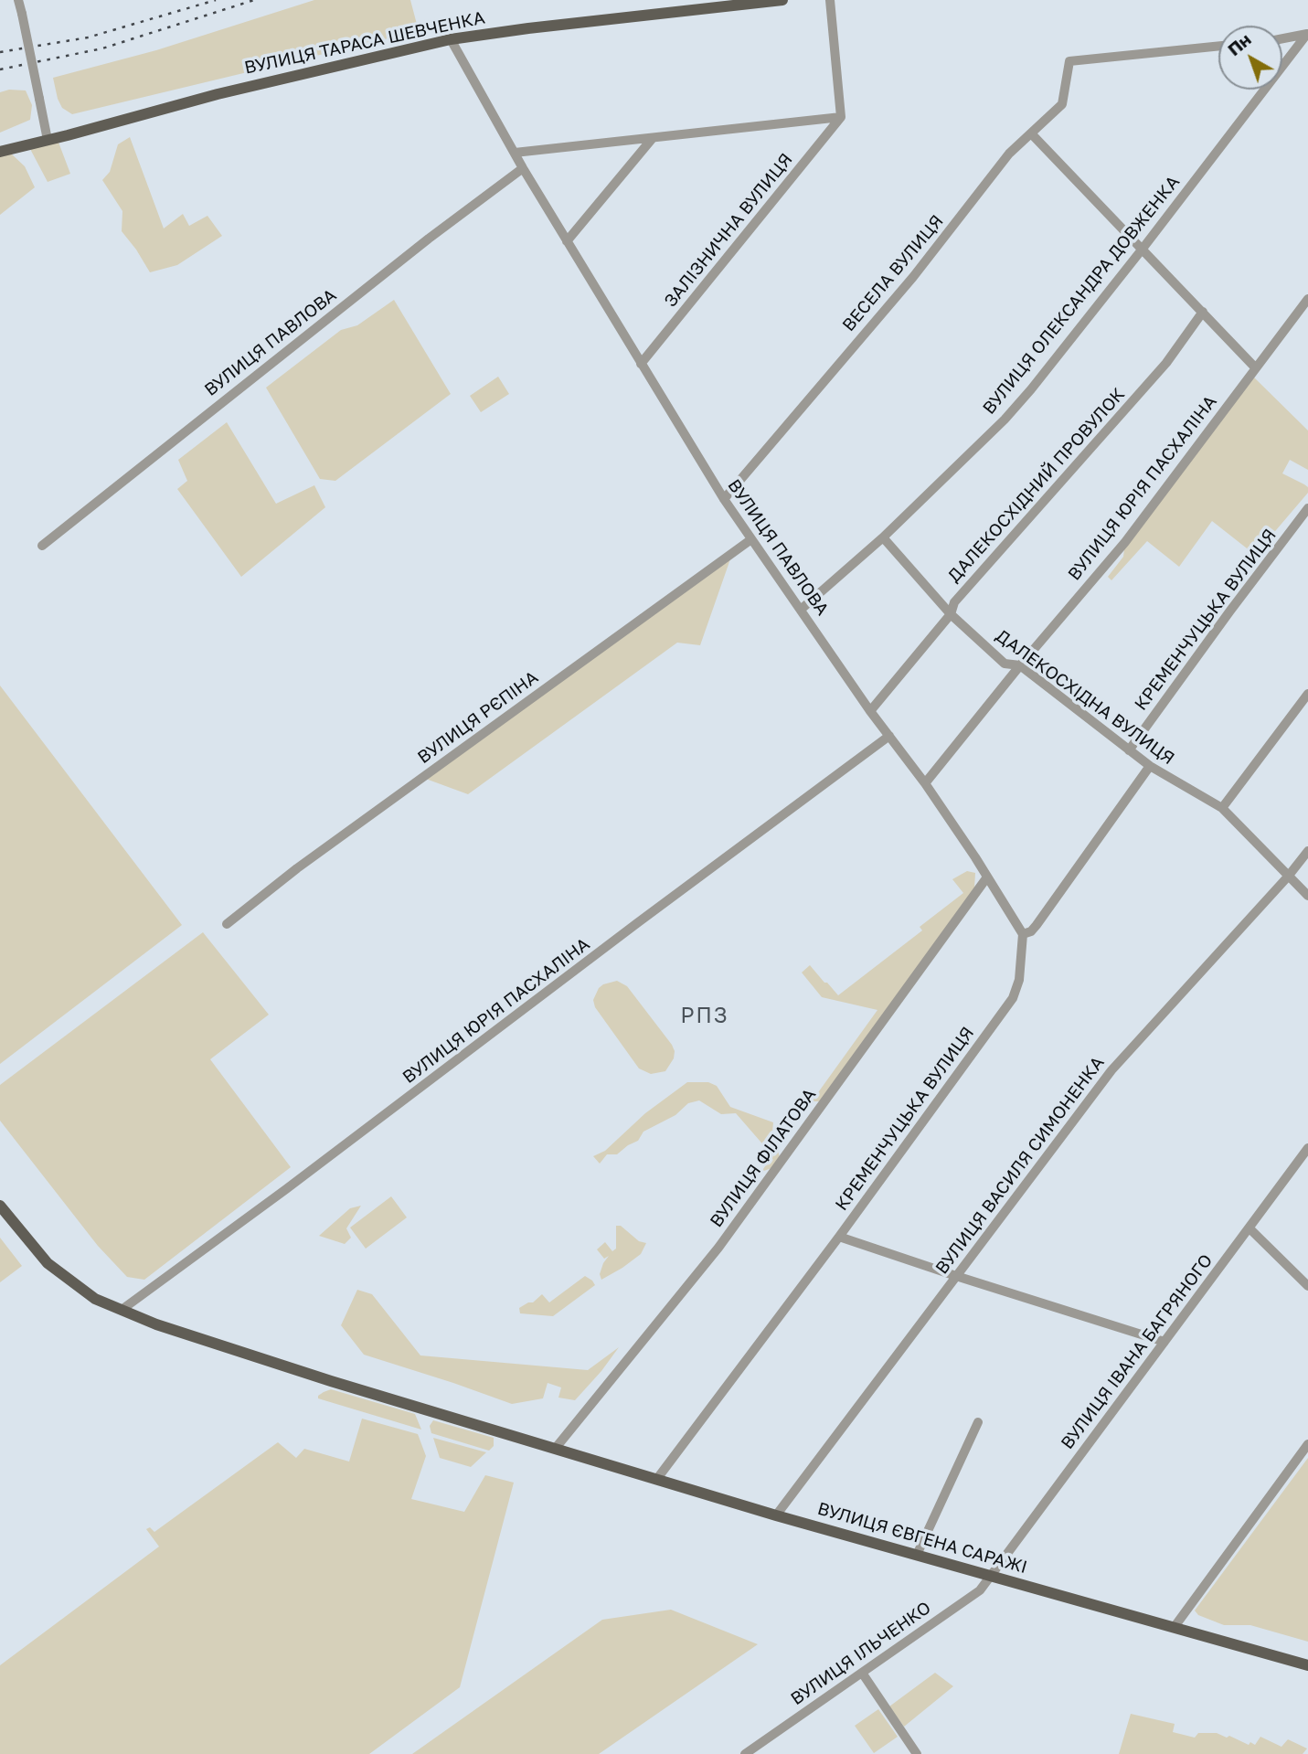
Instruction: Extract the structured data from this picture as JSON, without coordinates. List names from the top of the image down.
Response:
{
  "streets": {
    "main road": ["ВУЛИЦЯ ТАРАСА ШЕВЧЕНКА", "ВУЛИЦЯ ЄВГЕНА САРАЖІ"],
    "street": [
      "ЗАЛІЗНИЧНА ВУЛИЦЯ",
      "ВЕСЕЛА ВУЛИЦЯ",
      "ВУЛИЦЯ ОЛЕКСАНДРА ДОВЖЕНКА",
      "ВУЛИЦЯ ПАВЛОВА",
      "ДАЛЕКОСХІДНИЙ ПРОВУЛОК",
      "ВУЛИЦЯ ЮРІЯ ПАСХАЛІНА",
      "КРЕМЕНЧУЦЬКА ВУЛИЦЯ",
      "ДАЛЕКОСХІДНА ВУЛИЦЯ",
      "ВУЛИЦЯ РЄПІНА",
      "ВУЛИЦЯ ФІЛАТОВА",
      "ВУЛИЦЯ ВАСИЛЯ СИМОНЕНКА",
      "ВУЛИЦЯ ІВАНА БАГРЯНОГО",
      "ВУЛИЦЯ ІЛЬЧЕНКО"
    ]
  },
  "crossings": [
    ["ВУЛИЦЯ ТАРАСА ШЕВЧЕНКА", "ВУЛИЦЯ ПАВЛОВА"],
    ["ЗАЛІЗНИЧНА ВУЛИЦЯ", "ВУЛИЦЯ ПАВЛОВА"],
    ["ВЕСЕЛА ВУЛИЦЯ", "ВУЛИЦЯ ПАВЛОВА"],
    ["ВУЛИЦЯ ОЛЕКСАНДРА ДОВЖЕНКА", "ВУЛИЦЯ ПАВЛОВА"],
    ["ВУЛИЦЯ ОЛЕКСАНДРА ДОВЖЕНКА", "ДАЛЕКОСХІДНА ВУЛИЦЯ"],
    ["ВУЛИЦЯ ПАВЛОВА", "ДАЛЕКОСХІДНИЙ ПРОВУЛОК"],
    ["ВУЛИЦЯ ПАВЛОВА", "ВУЛИЦЯ ЮРІЯ ПАСХАЛІНА"],
    ["ВУЛИЦЯ ПАВЛОВА", "КРЕМЕНЧУЦЬКА ВУЛИЦЯ"],
    ["ВУЛИЦЯ ПАВЛОВА", "ВУЛИЦЯ РЄПІНА"],
    ["ВУЛИЦЯ ПАВЛОВА", "ВУЛИЦЯ ФІЛАТОВА"],
    ["ДАЛЕКОСХІДНИЙ ПРОВУЛОК", "ДАЛЕКОСХІДНА ВУЛИЦЯ"],
    ["ВУЛИЦЯ ЮРІЯ ПАСХАЛІНА", "ДАЛЕКОСХІДНА ВУЛИЦЯ"],
    ["ВУЛИЦЯ ЮРІЯ ПАСХАЛІНА", "ВУЛИЦЯ ЄВГЕНА САРАЖІ"],
    ["КРЕМЕНЧУЦЬКА ВУЛИЦЯ", "ДАЛЕКОСХІДНА ВУЛИЦЯ"],
    ["КРЕМЕНЧУЦЬКА ВУЛИЦЯ", "ВУЛИЦЯ ЄВГЕНА САРАЖІ"],
    ["ДАЛЕКОСХІДНА ВУЛИЦЯ", "ВУЛИЦЯ ВАСИЛЯ СИМОНЕНКА"],
    ["ВУЛИЦЯ ФІЛАТОВА", "ВУЛИЦЯ ЄВГЕНА САРАЖІ"],
    ["ВУЛИЦЯ ВАСИЛЯ СИМОНЕНКА", "ВУЛИЦЯ ЄВГЕНА САРАЖІ"],
    ["ВУЛИЦЯ ІВАНА БАГРЯНОГО", "ВУЛИЦЯ ЄВГЕНА САРАЖІ"],
    ["ВУЛИЦЯ ІВАНА БАГРЯНОГО", "ВУЛИЦЯ ІЛЬЧЕНКО"],
    ["ВУЛИЦЯ ЄВГЕНА САРАЖІ", "ВУЛИЦЯ ІЛЬЧЕНКО"]
  ],
  "districts": ["РПЗ"],
  "north": "top left"
}
